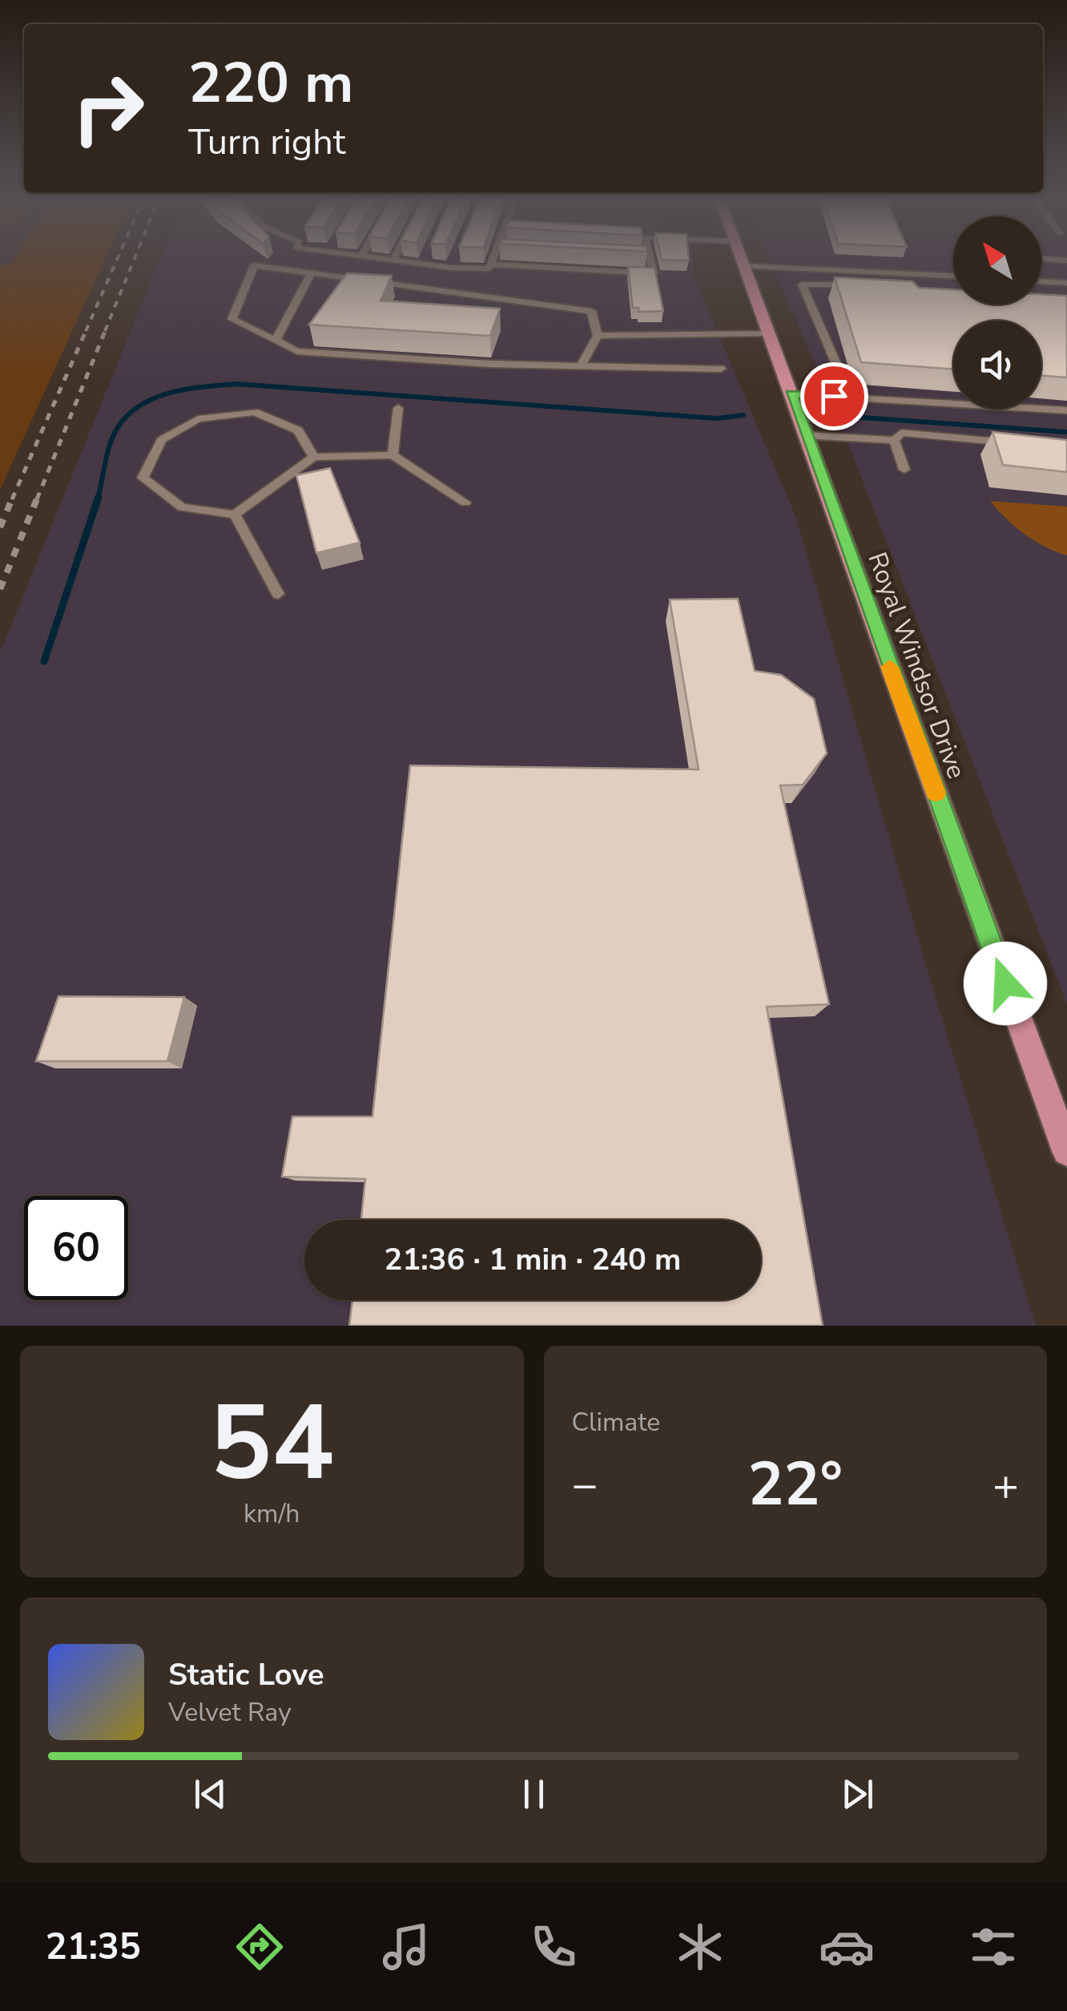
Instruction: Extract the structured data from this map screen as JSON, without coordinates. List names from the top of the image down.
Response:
{
  "streets": {
    "main road": ["Royal Windsor Drive"]
  },
  "north": "top left",
  "page": {
    "turn": ["220 m", "Turn right"],
    "limit": "60",
    "trip": "21:36 · 1 min · 240 m",
    "tile": [
      ["54", "km/h"],
      "Climate"
    ],
    "heat": ["−", "22°", "+"],
    "song": ["Static Love", "Velvet Ray"],
    "tabs": "21:35"
  }
}
